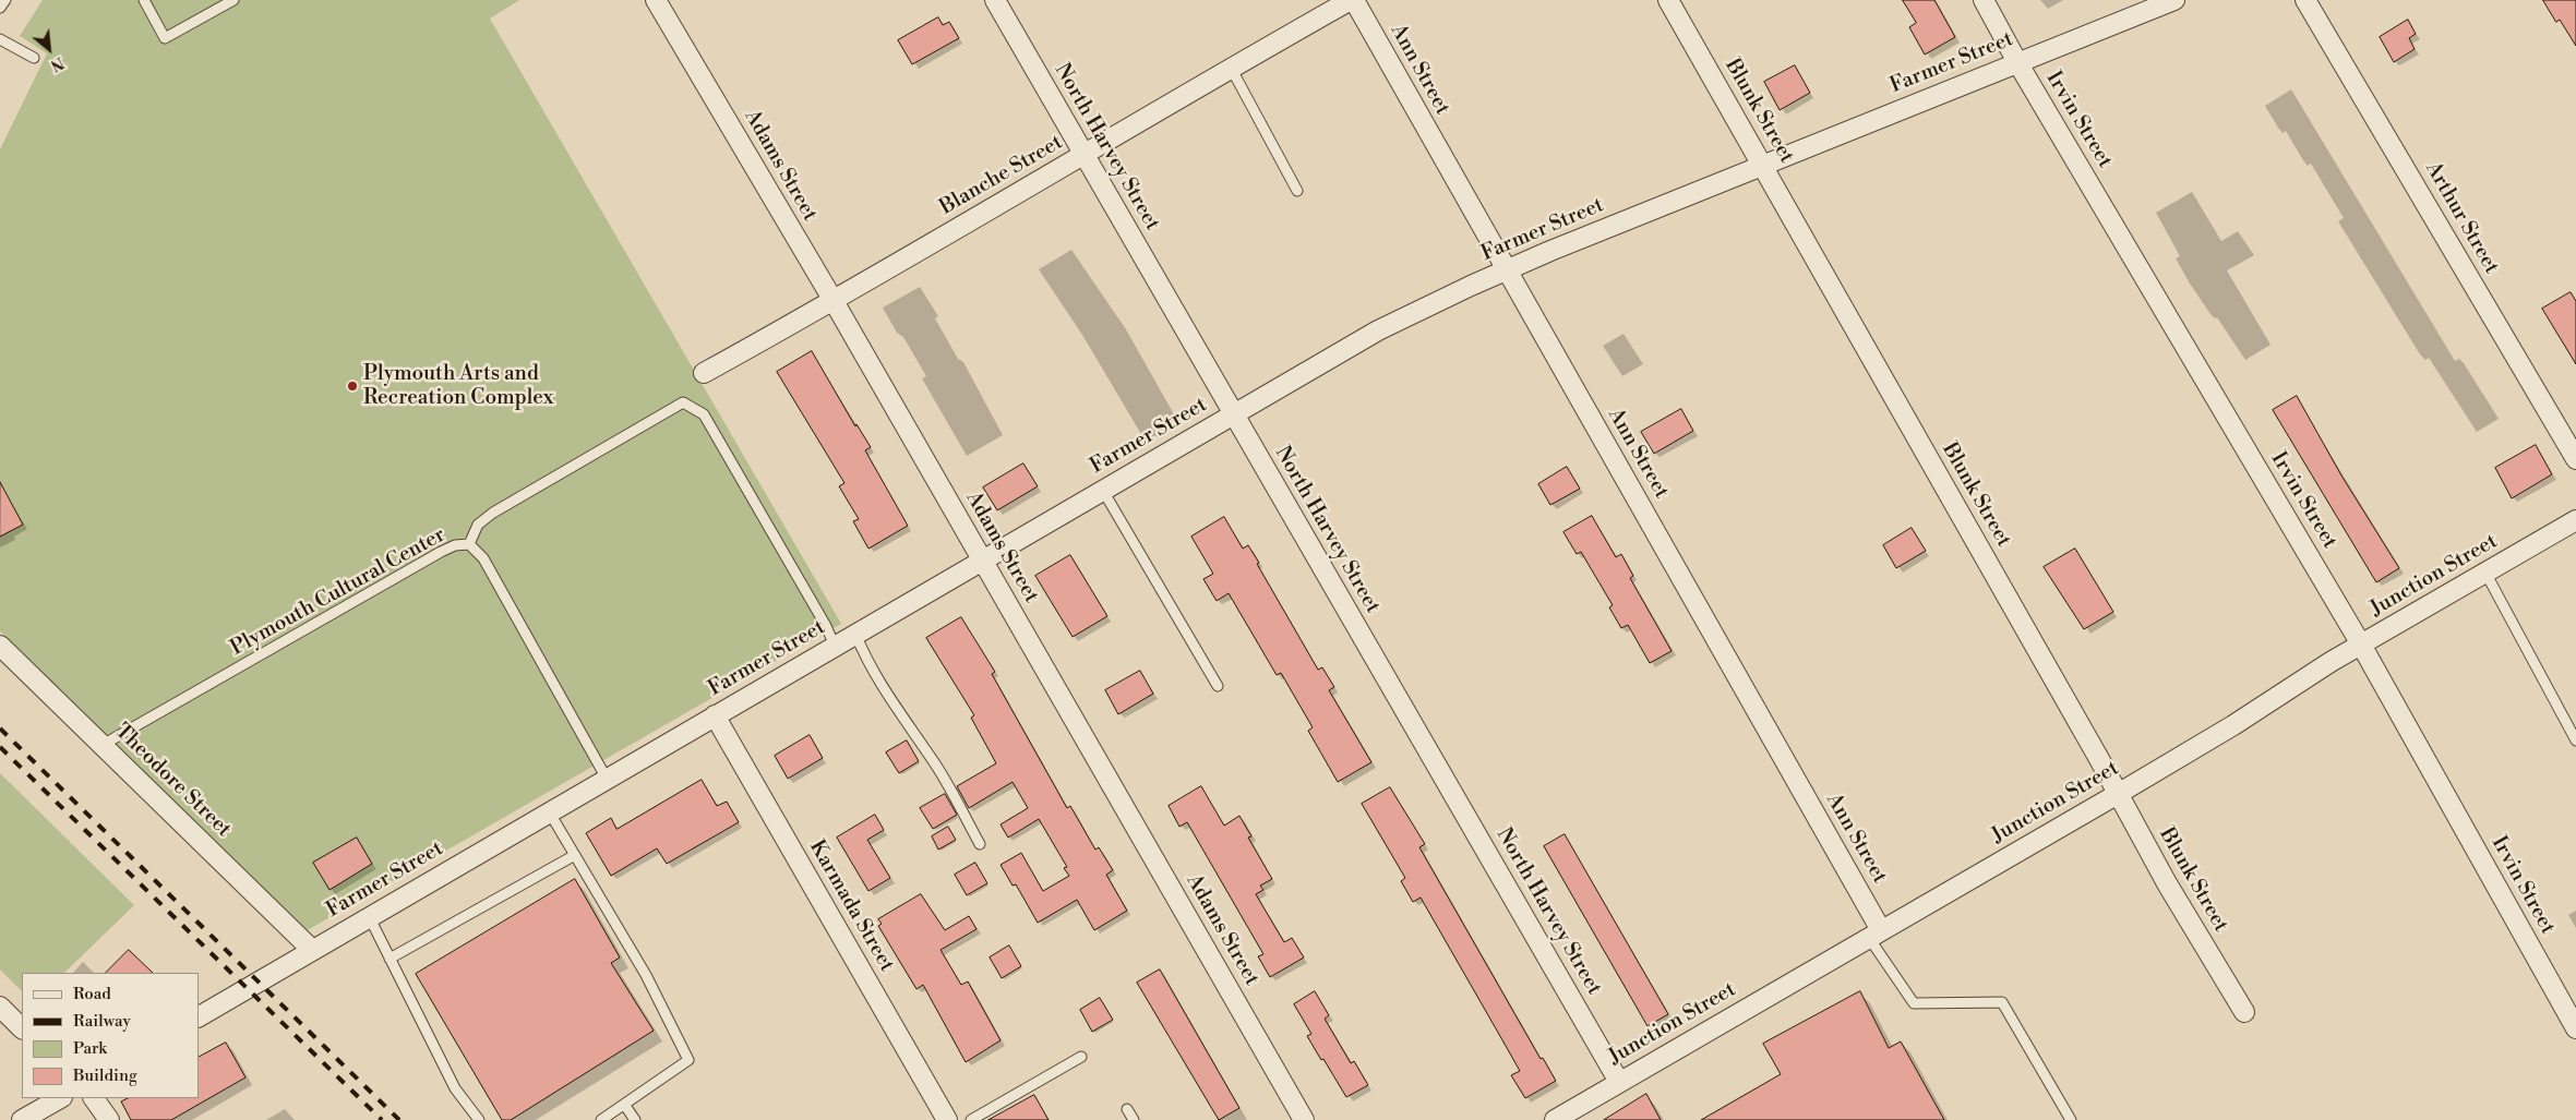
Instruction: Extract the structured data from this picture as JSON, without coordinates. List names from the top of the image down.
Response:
{
  "streets": {
    "street": [
      "Farmer Street",
      "Ann Street",
      "Blunk Street",
      "Irvin Street",
      "North Harvey Street",
      "Adams Street",
      "Blanche Street",
      "Arthur Street",
      "Junction Street",
      "Theodore Street",
      "Karmada Street"
    ],
    "lane": ["Plymouth Cultural Center"]
  },
  "crossings": [
    ["Farmer Street", "Ann Street"],
    ["Farmer Street", "Blunk Street"],
    ["Farmer Street", "Irvin Street"],
    ["Farmer Street", "North Harvey Street"],
    ["Farmer Street", "Adams Street"],
    ["Farmer Street", "Plymouth Cultural Center"],
    ["Farmer Street", "Theodore Street"],
    ["Farmer Street", "Karmada Street"],
    ["Ann Street", "Blanche Street"],
    ["Ann Street", "Junction Street"],
    ["Blunk Street", "Junction Street"],
    ["Irvin Street", "Junction Street"],
    ["North Harvey Street", "Blanche Street"],
    ["North Harvey Street", "Junction Street"],
    ["Adams Street", "Blanche Street"],
    ["Plymouth Cultural Center", "Theodore Street"]
  ],
  "places": ["Plymouth Arts and Recreation Complex"],
  "legend": [
    "Road",
    "Railway",
    "Park",
    "Building"
  ],
  "north": "bottom right"
}
